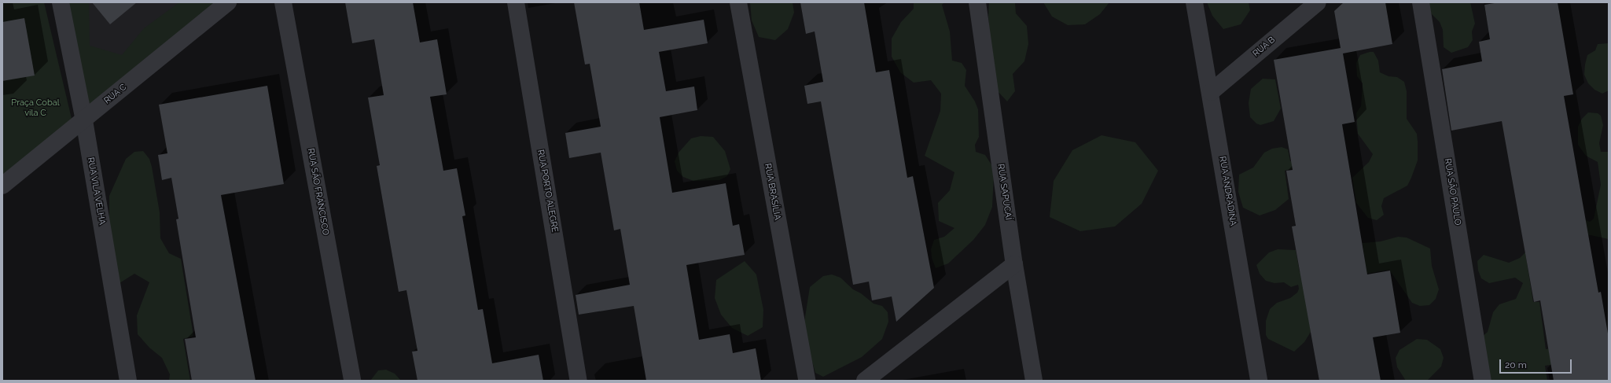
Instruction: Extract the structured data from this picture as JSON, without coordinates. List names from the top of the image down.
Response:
{
  "streets": {
    "street": [
      "RUA B",
      "RUA C",
      "RUA VILA VELHA",
      "RUA PORTO ALEGRE",
      "RUA ANDRADINA",
      "RUA SÃO FRANCISCO",
      "RUA BRASÍLIA",
      "RUA SAPUCAÍ",
      "RUA SÃO PAULO"
    ]
  },
  "crossings": [
    ["RUA B", "RUA ANDRADINA"],
    ["RUA C", "RUA VILA VELHA"]
  ],
  "parks": ["Praça Cobal vila C"],
  "scale_bar": "20 m"
}
